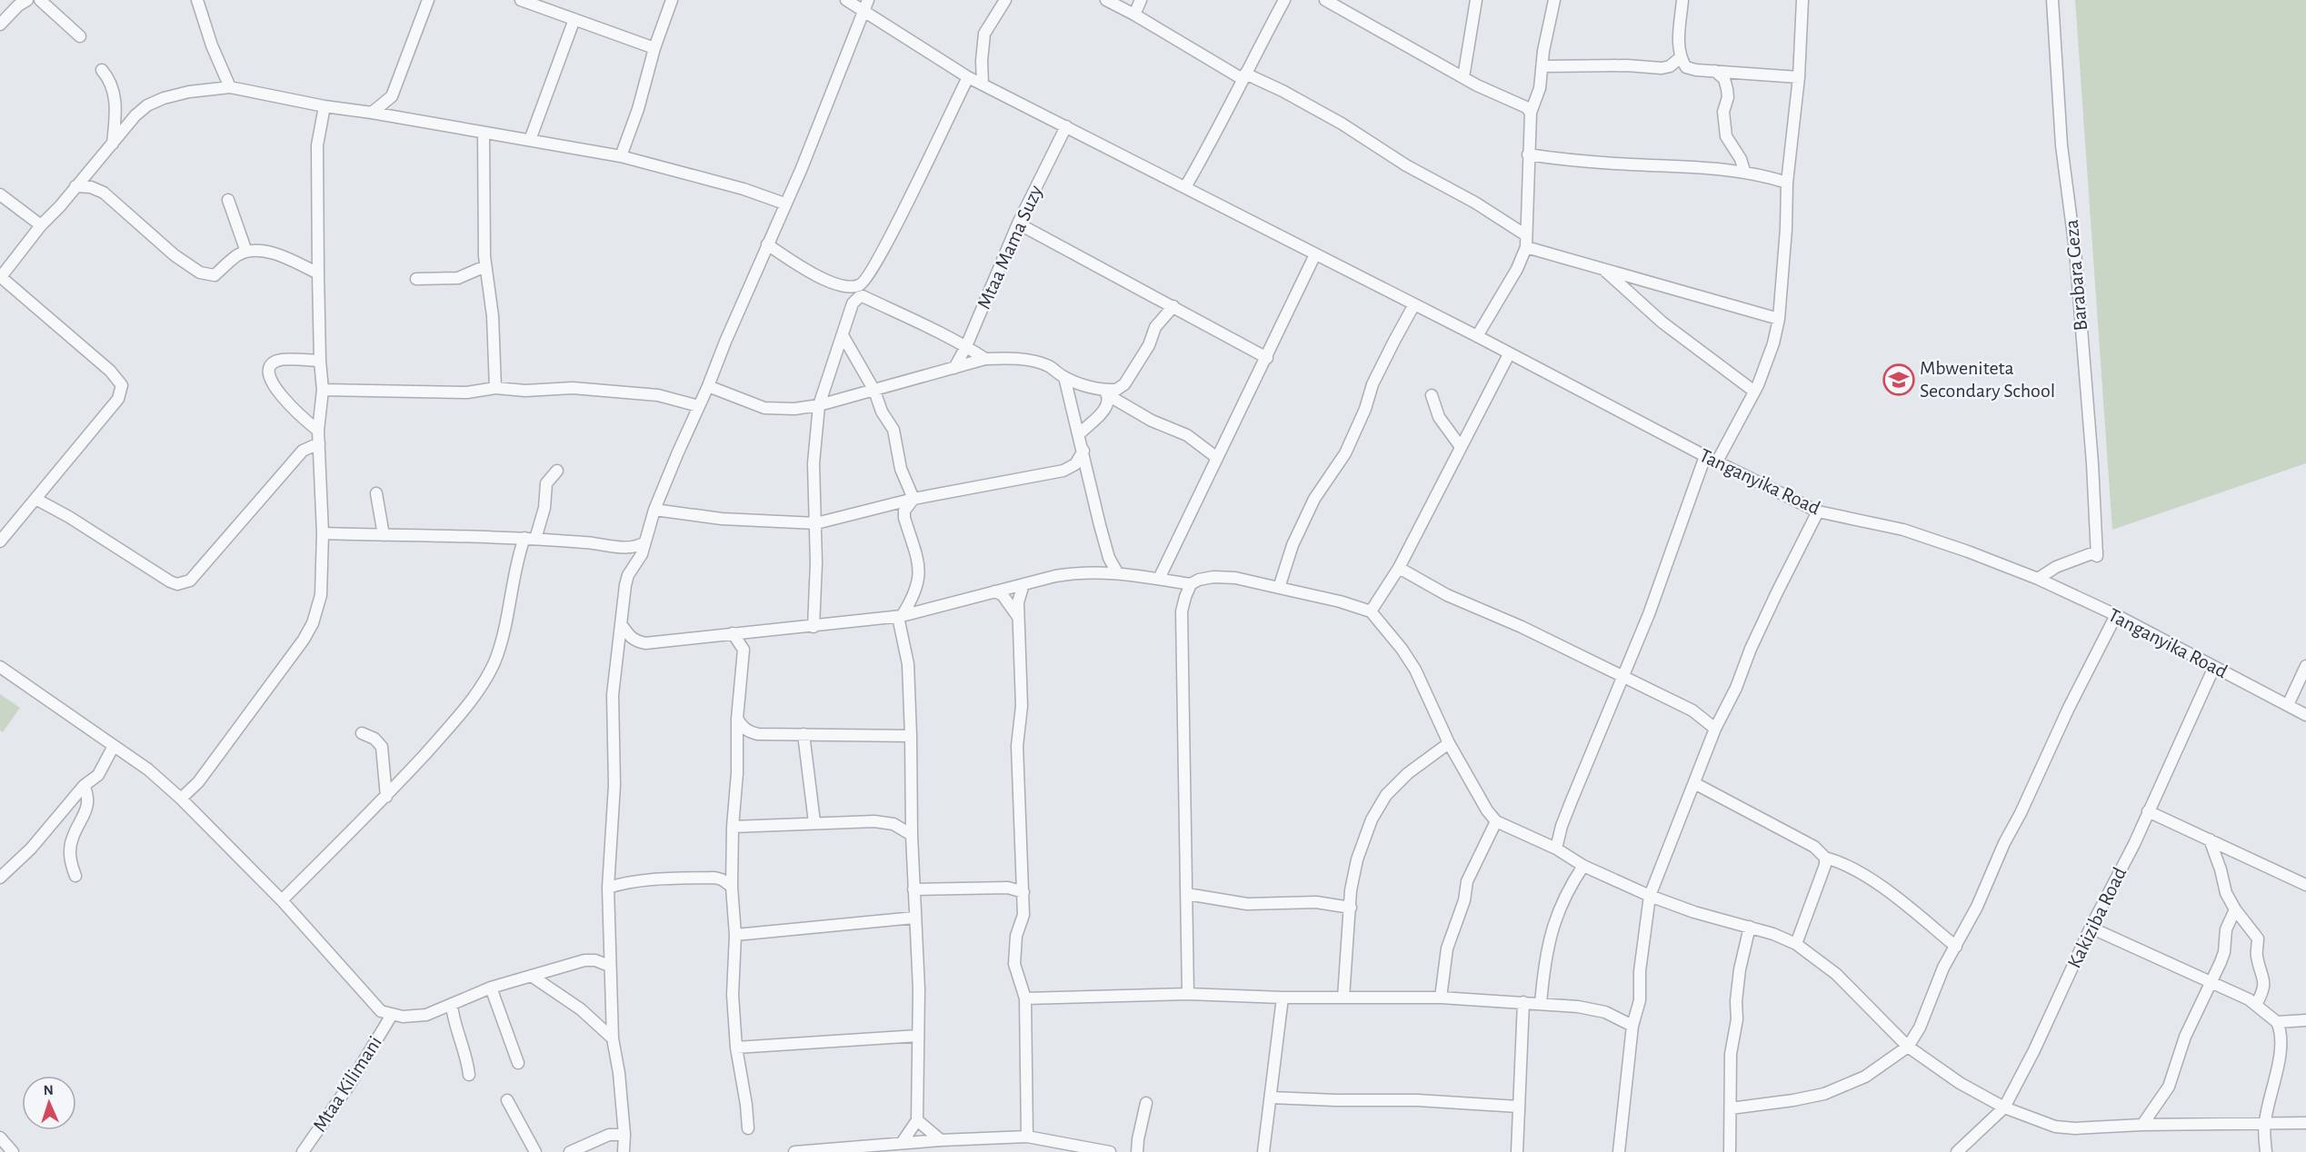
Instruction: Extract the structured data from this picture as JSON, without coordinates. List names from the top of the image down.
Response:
{
  "streets": {
    "street": [
      "Mtaa Mama Suzy",
      "Barabara Geza",
      "Tanganyika Road",
      "Kakiziba Road",
      "Mtaa Kilimani"
    ]
  },
  "crossings": [
    ["Mtaa Mama Suzy", "Tanganyika Road"],
    ["Barabara Geza", "Tanganyika Road"],
    ["Tanganyika Road", "Kakiziba Road"]
  ],
  "places": {
    "school or university": ["Mbweniteta Secondary School"]
  },
  "north": "top"
}
